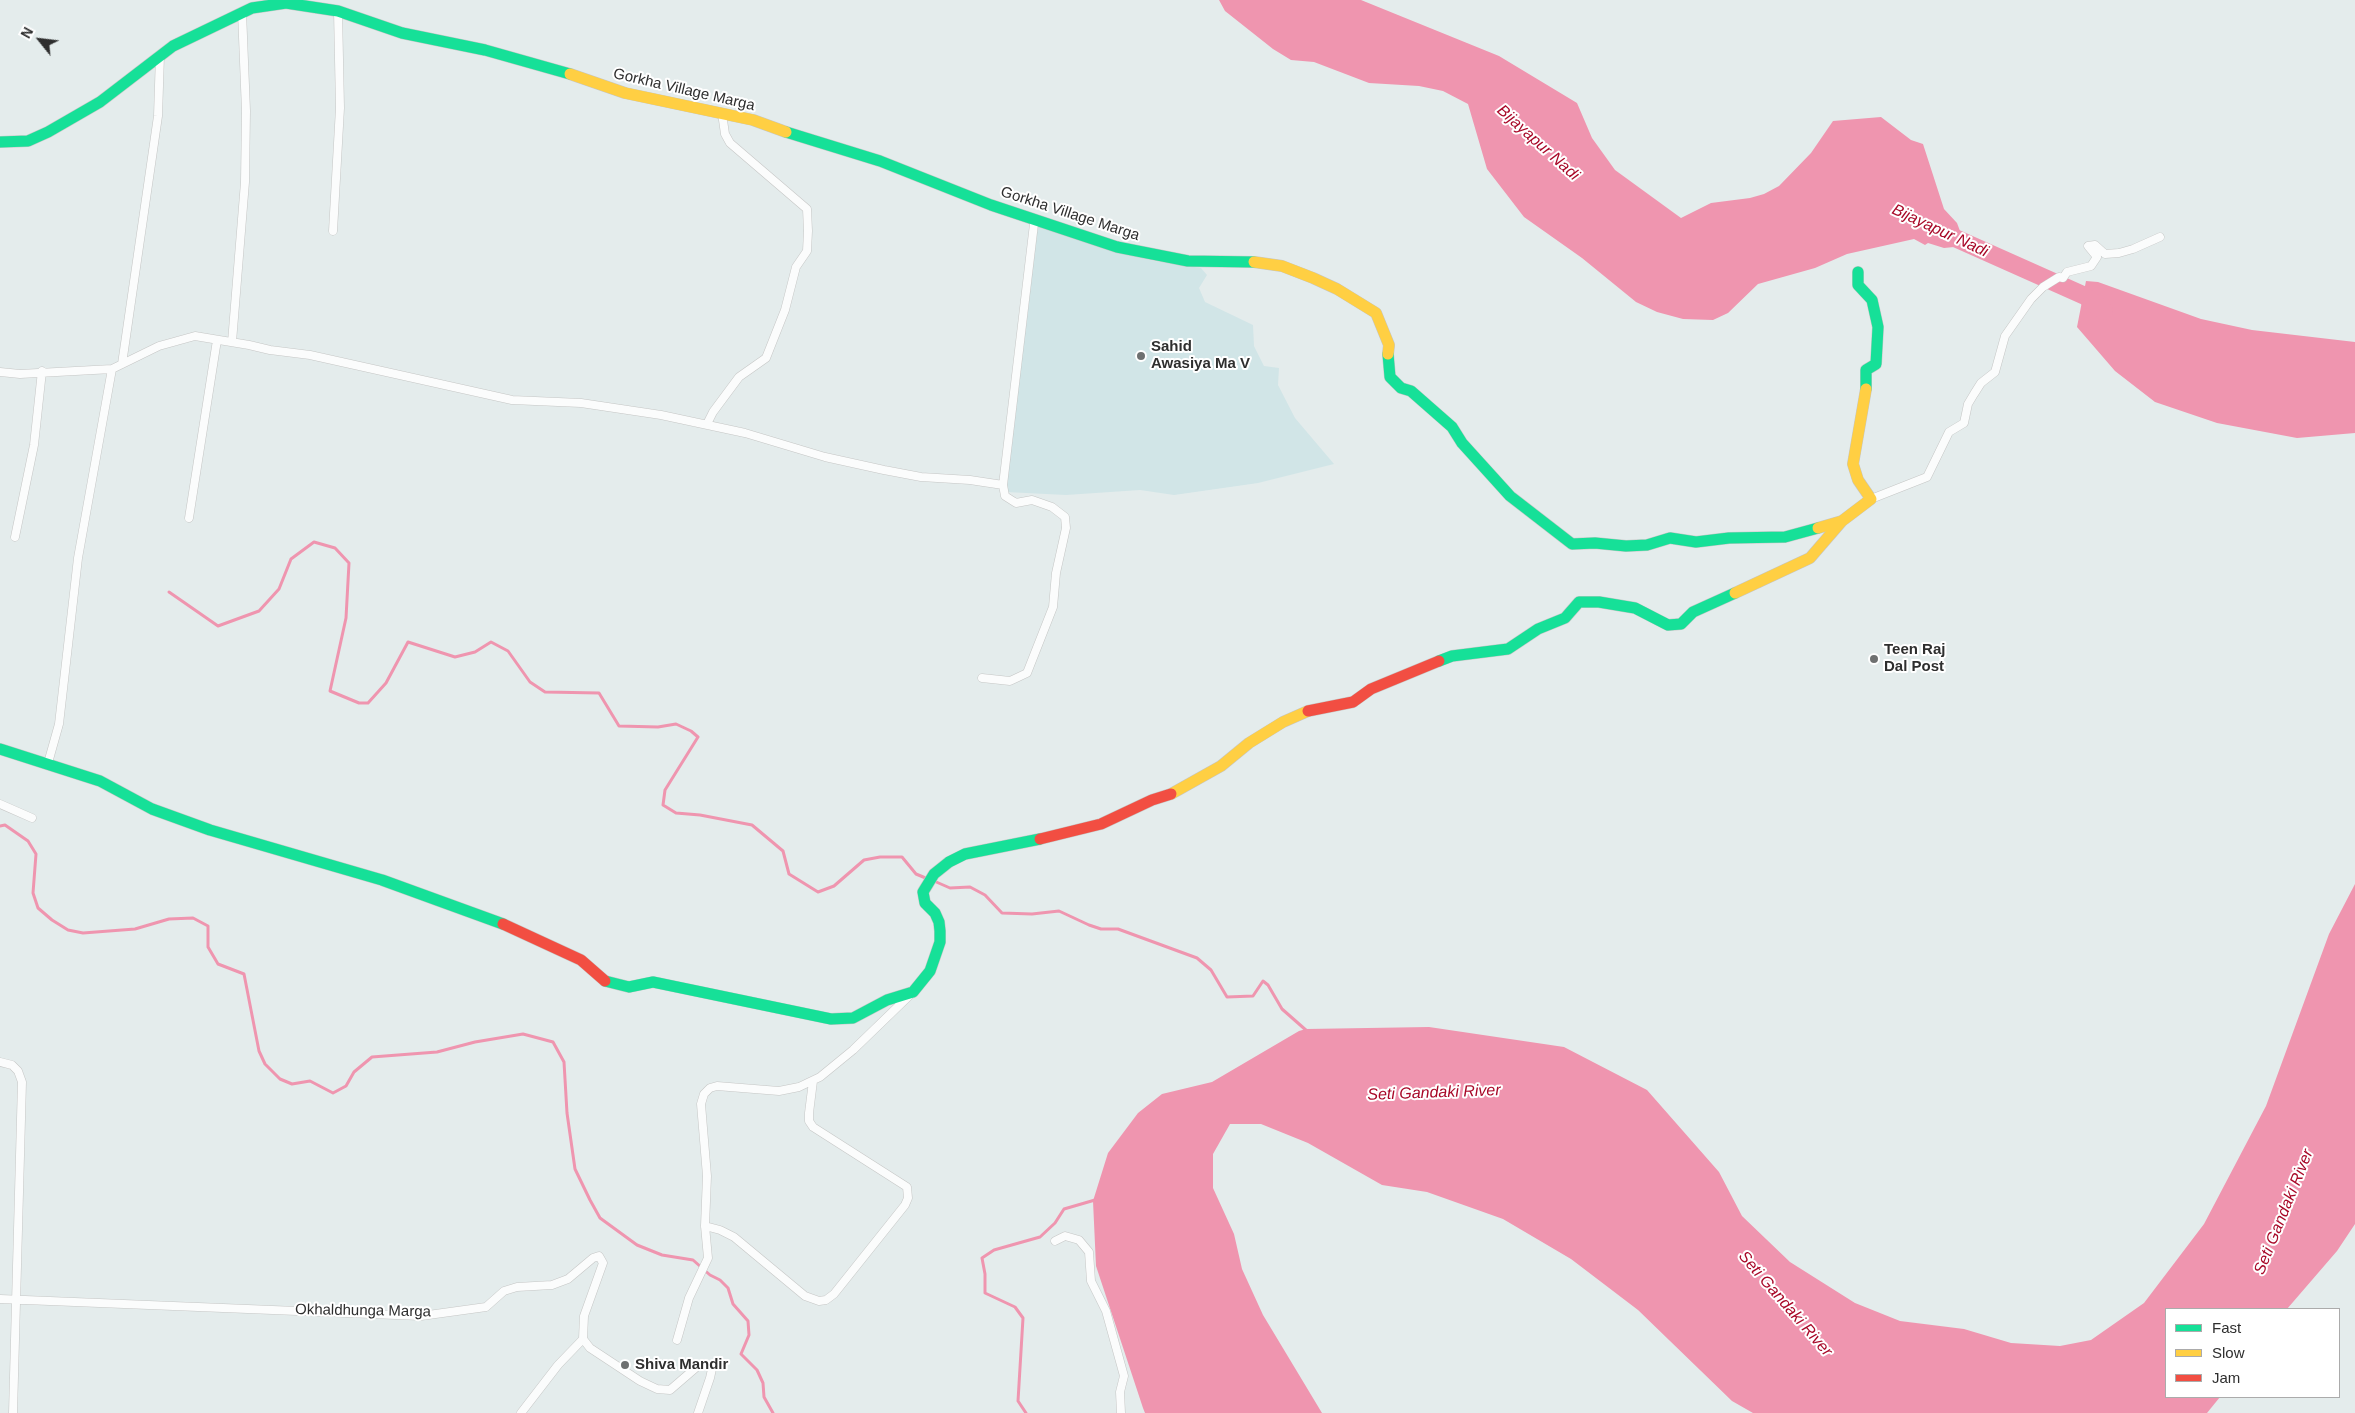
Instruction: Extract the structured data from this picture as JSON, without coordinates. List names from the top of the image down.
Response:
{
  "streets": {
    "street": ["Gorkha Village Marga", "Okhaldhunga Marga"]
  },
  "water": ["Bijayapur Nadi", "Seti Gandaki River"],
  "places": ["Sahid Awasiya Ma V", "Teen Raj Dal Post", "Shiva Mandir"],
  "legend": ["Fast", "Slow", "Jam"],
  "north": "top left"
}
